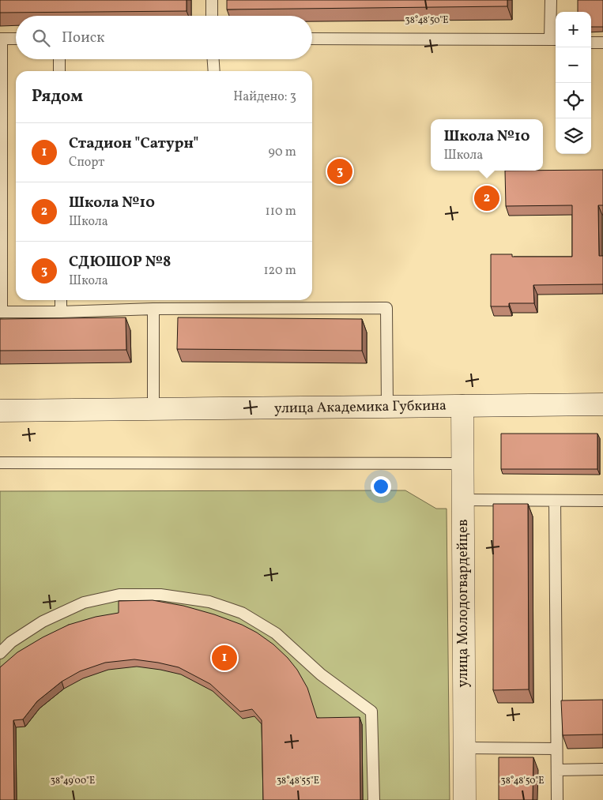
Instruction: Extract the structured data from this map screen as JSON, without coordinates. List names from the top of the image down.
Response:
{
  "streets": {
    "street": ["улица Академика Губкина", "улица Молодогвардейцев"]
  },
  "crossings": [
    ["улица Академика Губкина", "улица Молодогвардейцев"]
  ],
  "page": {
    "map_buttons": ["+", "−"],
    "search": "Поиск",
    "heading": ["Рядом", "Найдено: 3"],
    "popup": ["Школа №10", "Школа"],
    "list": [
      {
        "mark": "1",
        "name": "Стадион \"Сатурн\"",
        "note": "Спорт",
        "value": "90 m"
      },
      {
        "mark": "2",
        "name": "Школа №10",
        "note": "Школа",
        "value": "110 m"
      },
      {
        "mark": "3",
        "name": "СДЮШОР №8",
        "note": "Школа",
        "value": "120 m"
      }
    ],
    "pins": ["3", "2", "1"]
  },
  "coordinates": ["38°48'50\"E", "38°49'00\"E", "38°48'55\"E"]
}
